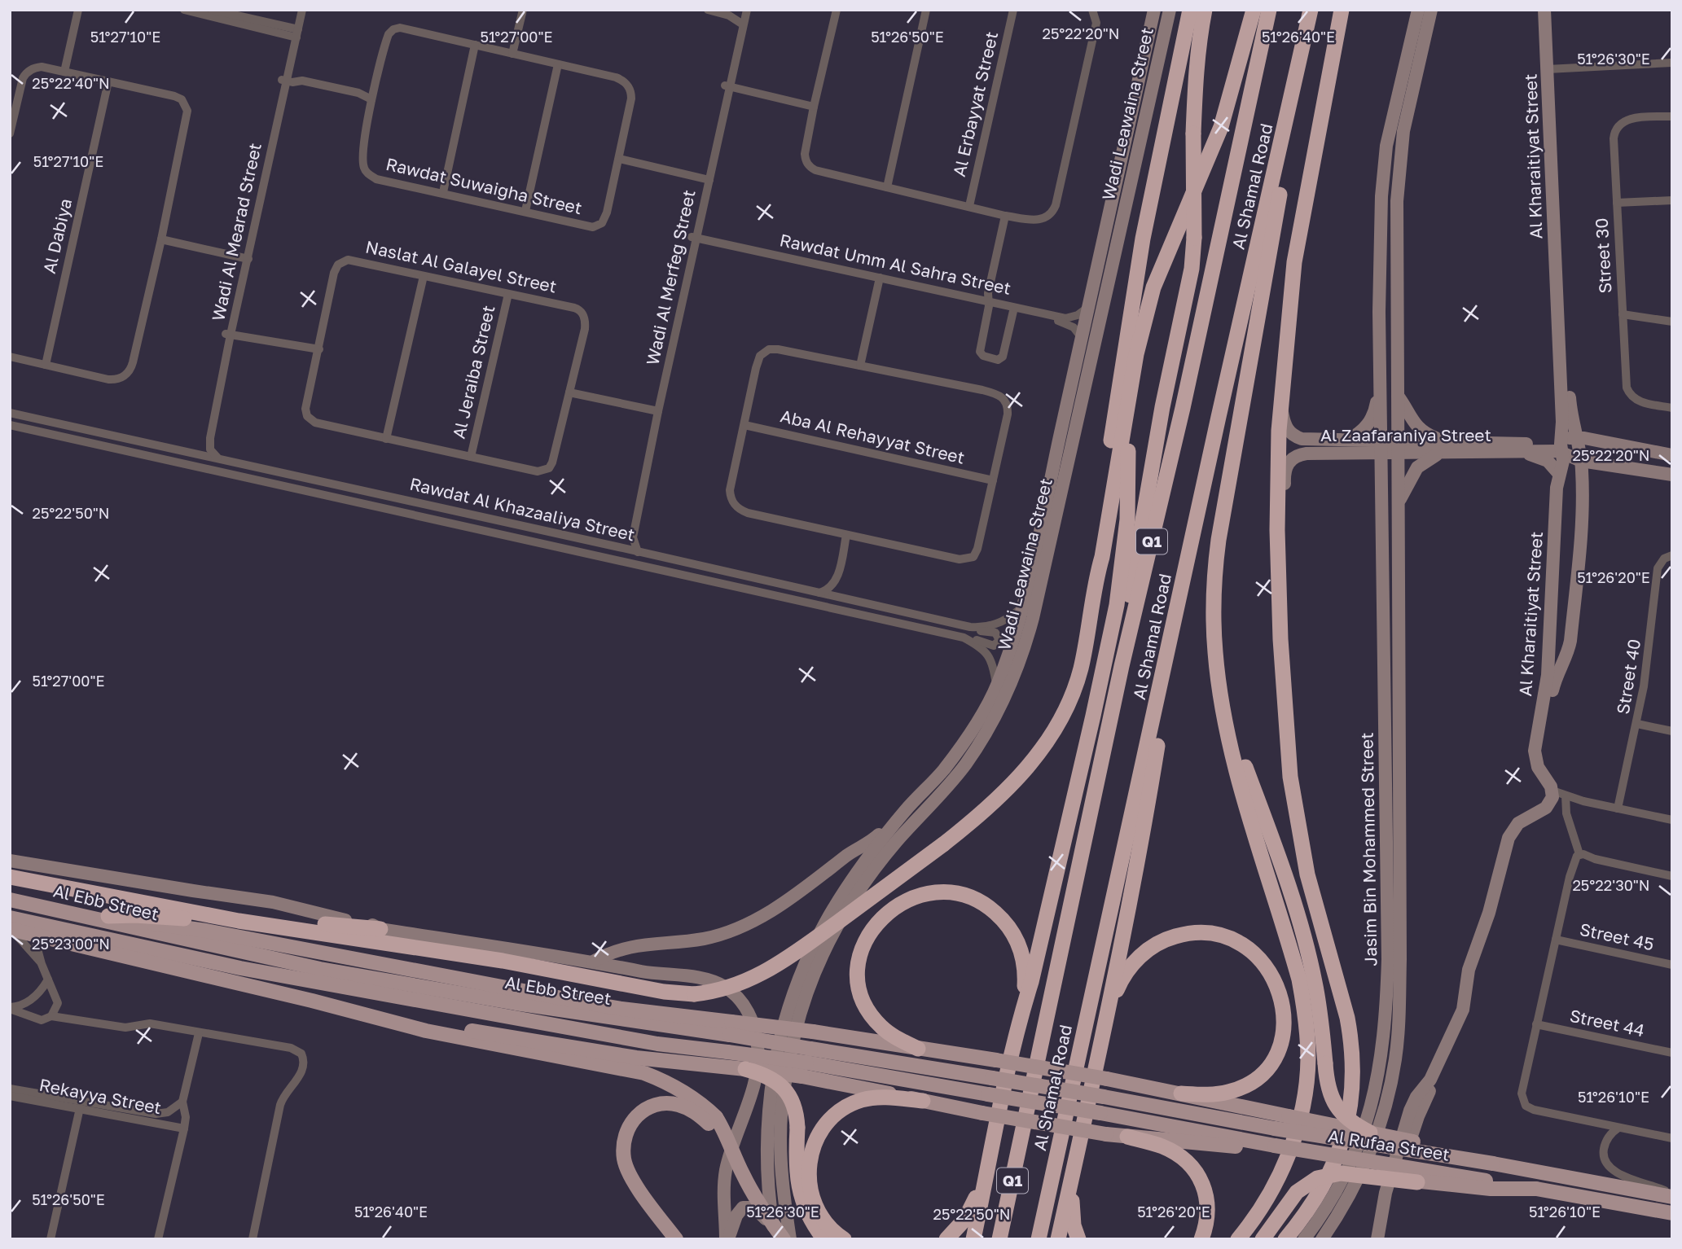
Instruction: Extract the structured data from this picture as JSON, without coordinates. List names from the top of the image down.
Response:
{
  "streets": {
    "highway": ["Al Shamal Road", "Q1"],
    "main road": [
      "Wadi Leawaina Street",
      "Al Kharaitiyat Street",
      "Al Zaafaraniya Street",
      "Jasim Bin Mohammed Street",
      "Al Ebb Street",
      "Al Rufaa Street"
    ],
    "street": [
      "Al Erbayyat Street",
      "Rawdat Suwaigha Street",
      "Wadi Al Mearad Street",
      "Al Dabiya",
      "Street 30",
      "Rawdat Umm Al Sahra Street",
      "Naslat Al Galayel Street",
      "Wadi Al Merfeg Street",
      "Al Jeraiba Street",
      "Aba Al Rehayyat Street",
      "Rawdat Al Khazaaliya Street",
      "Street 40",
      "Street 45",
      "Street 44",
      "Rekayya Street"
    ]
  },
  "crossings": [
    ["Wadi Leawaina Street", "Rawdat Umm Al Sahra Street"],
    ["Wadi Leawaina Street", "Rawdat Al Khazaaliya Street"],
    ["Al Kharaitiyat Street", "Al Zaafaraniya Street"],
    ["Wadi Al Mearad Street", "Rawdat Al Khazaaliya Street"],
    ["Rawdat Umm Al Sahra Street", "Wadi Al Merfeg Street"],
    ["Naslat Al Galayel Street", "Al Jeraiba Street"],
    ["Wadi Al Merfeg Street", "Rawdat Al Khazaaliya Street"],
    ["Al Zaafaraniya Street", "Jasim Bin Mohammed Street"],
    ["Al Ebb Street", "Al Rufaa Street"]
  ],
  "coordinates": [
    "25°22'20\"N",
    "51°27'10\"E",
    "51°27'00\"E",
    "51°26'50\"E",
    "51°26'40\"E",
    "51°26'30\"E",
    "25°22'40\"N",
    "25°22'50\"N",
    "51°26'20\"E",
    "25°22'30\"N",
    "25°23'00\"N",
    "51°26'10\"E"
  ]
}
